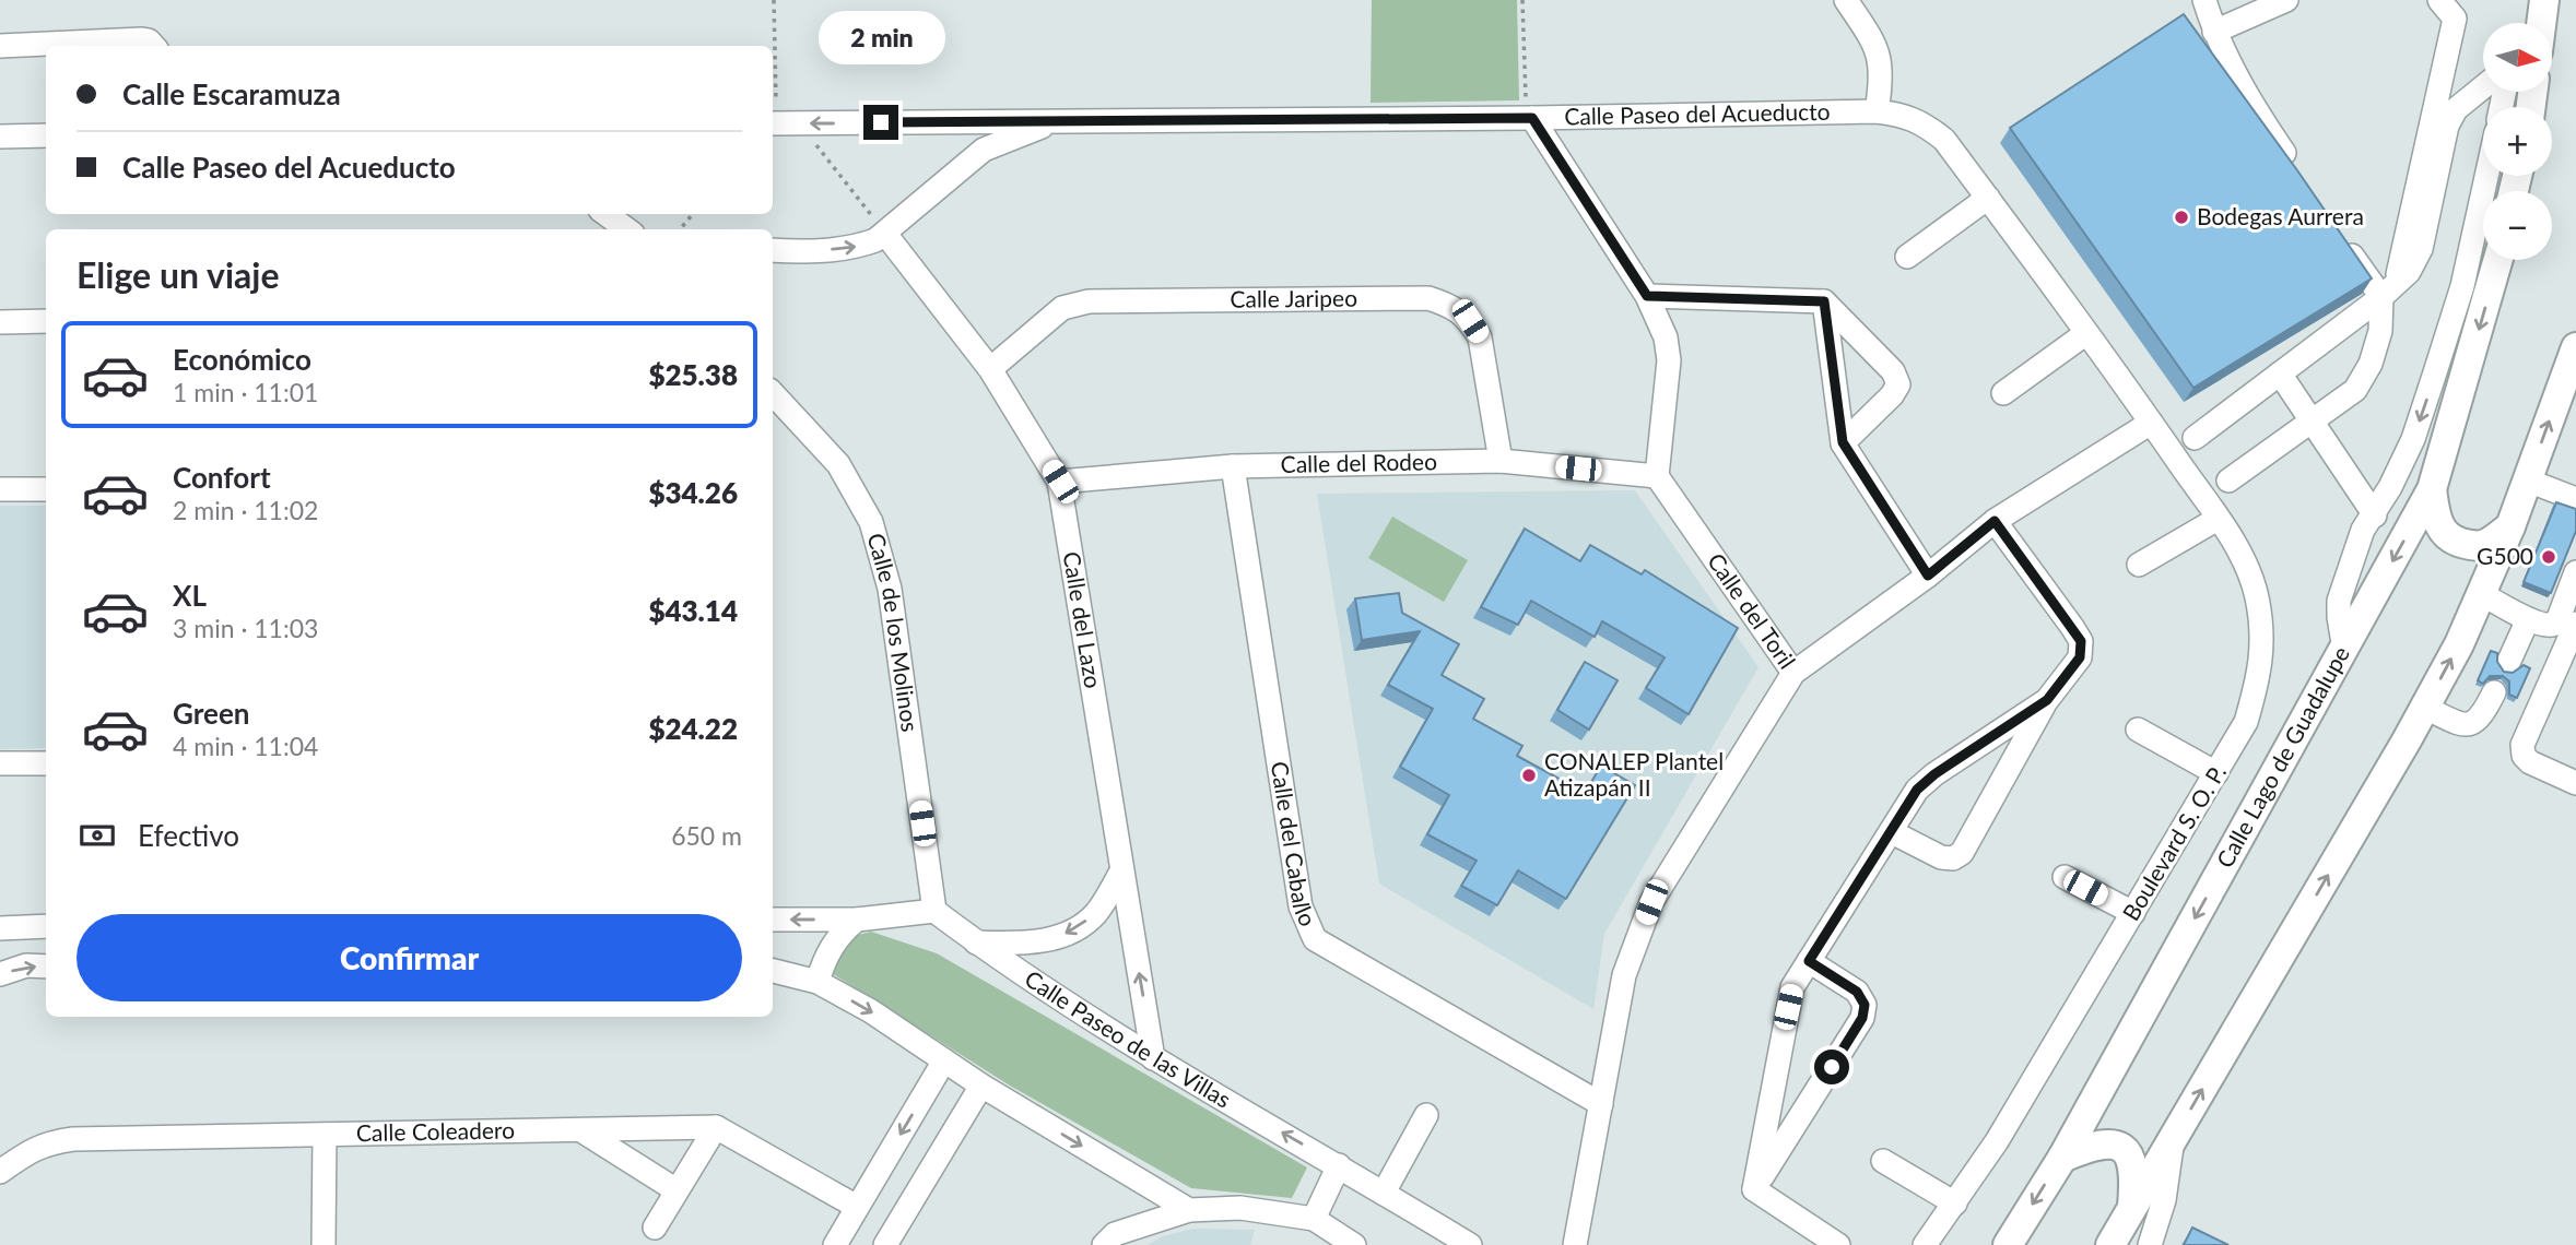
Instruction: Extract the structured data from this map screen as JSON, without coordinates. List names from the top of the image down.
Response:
{
  "streets": {
    "main road": ["Calle Lago de Guadalupe"],
    "street": [
      "Calle Paseo del Acueducto",
      "Calle Jaripeo",
      "Calle del Rodeo",
      "Calle del Toril",
      "Calle del Lazo",
      "Calle de los Molinos",
      "Calle del Caballo",
      "Boulevard S. O. P.",
      "Calle Paseo de las Villas",
      "Calle Coleadero"
    ]
  },
  "crossings": [
    ["Calle Paseo del Acueducto", "Boulevard S. O. P."],
    ["Calle Jaripeo", "Calle del Rodeo"],
    ["Calle Jaripeo", "Calle del Lazo"],
    ["Calle del Rodeo", "Calle del Toril"],
    ["Calle del Rodeo", "Calle del Lazo"],
    ["Calle del Rodeo", "Calle del Caballo"],
    ["Calle del Toril", "Calle del Caballo"],
    ["Calle del Lazo", "Calle Paseo de las Villas"],
    ["Calle de los Molinos", "Calle Paseo de las Villas"]
  ],
  "places": ["Bodegas Aurrera", "G500", "CONALEP Plantel Atizapán II"],
  "north": "right",
  "page": {
    "bubble": "2 min",
    "map_buttons": ["+", "−"],
    "banner": ["Calle Escaramuza", "Calle Paseo del Acueducto"],
    "heading": "Elige un viaje",
    "list": [
      {
        "name": "Económico",
        "note": "1 min · 11:01",
        "value": "$25.38"
      },
      {
        "name": "Confort",
        "note": "2 min · 11:02",
        "value": "$34.26"
      },
      {
        "name": "XL",
        "note": "3 min · 11:03",
        "value": "$43.14"
      },
      {
        "name": "Green",
        "note": "4 min · 11:04",
        "value": "$24.22"
      }
    ],
    "pay": ["Efectivo", "650 m"],
    "buttons": "Confirmar"
  }
}
